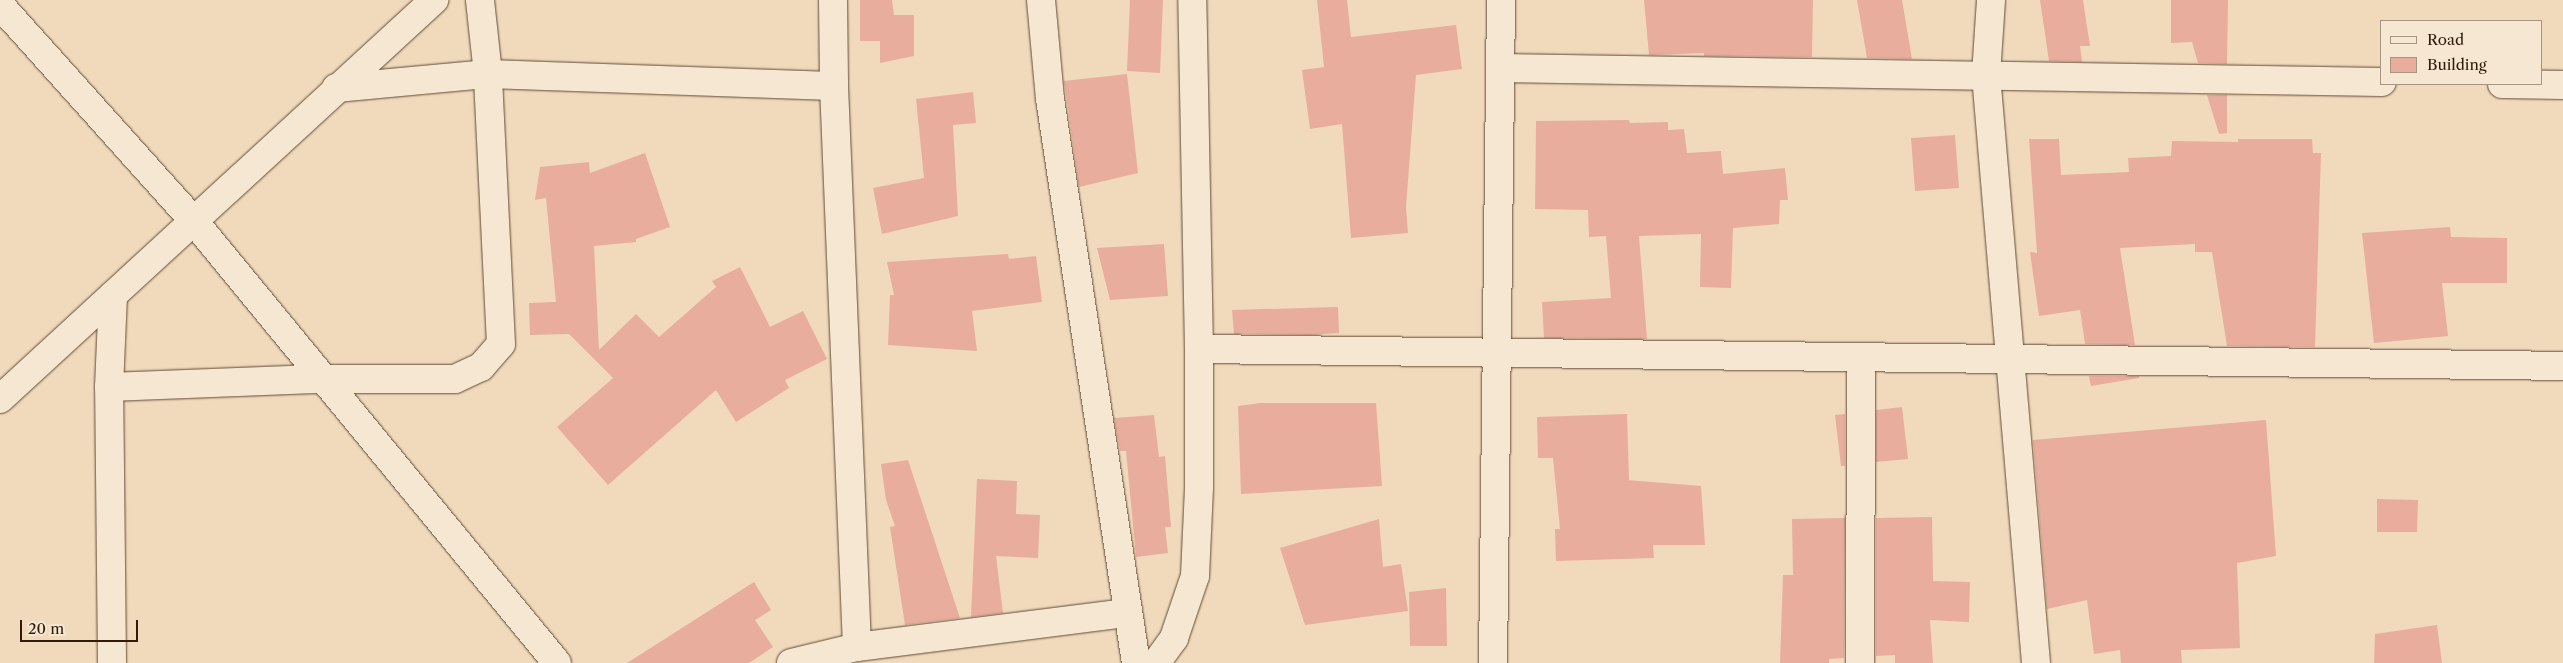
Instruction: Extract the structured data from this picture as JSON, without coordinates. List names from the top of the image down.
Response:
{
  "legend": ["Road", "Building"],
  "scale_bar": "20 m"
}
